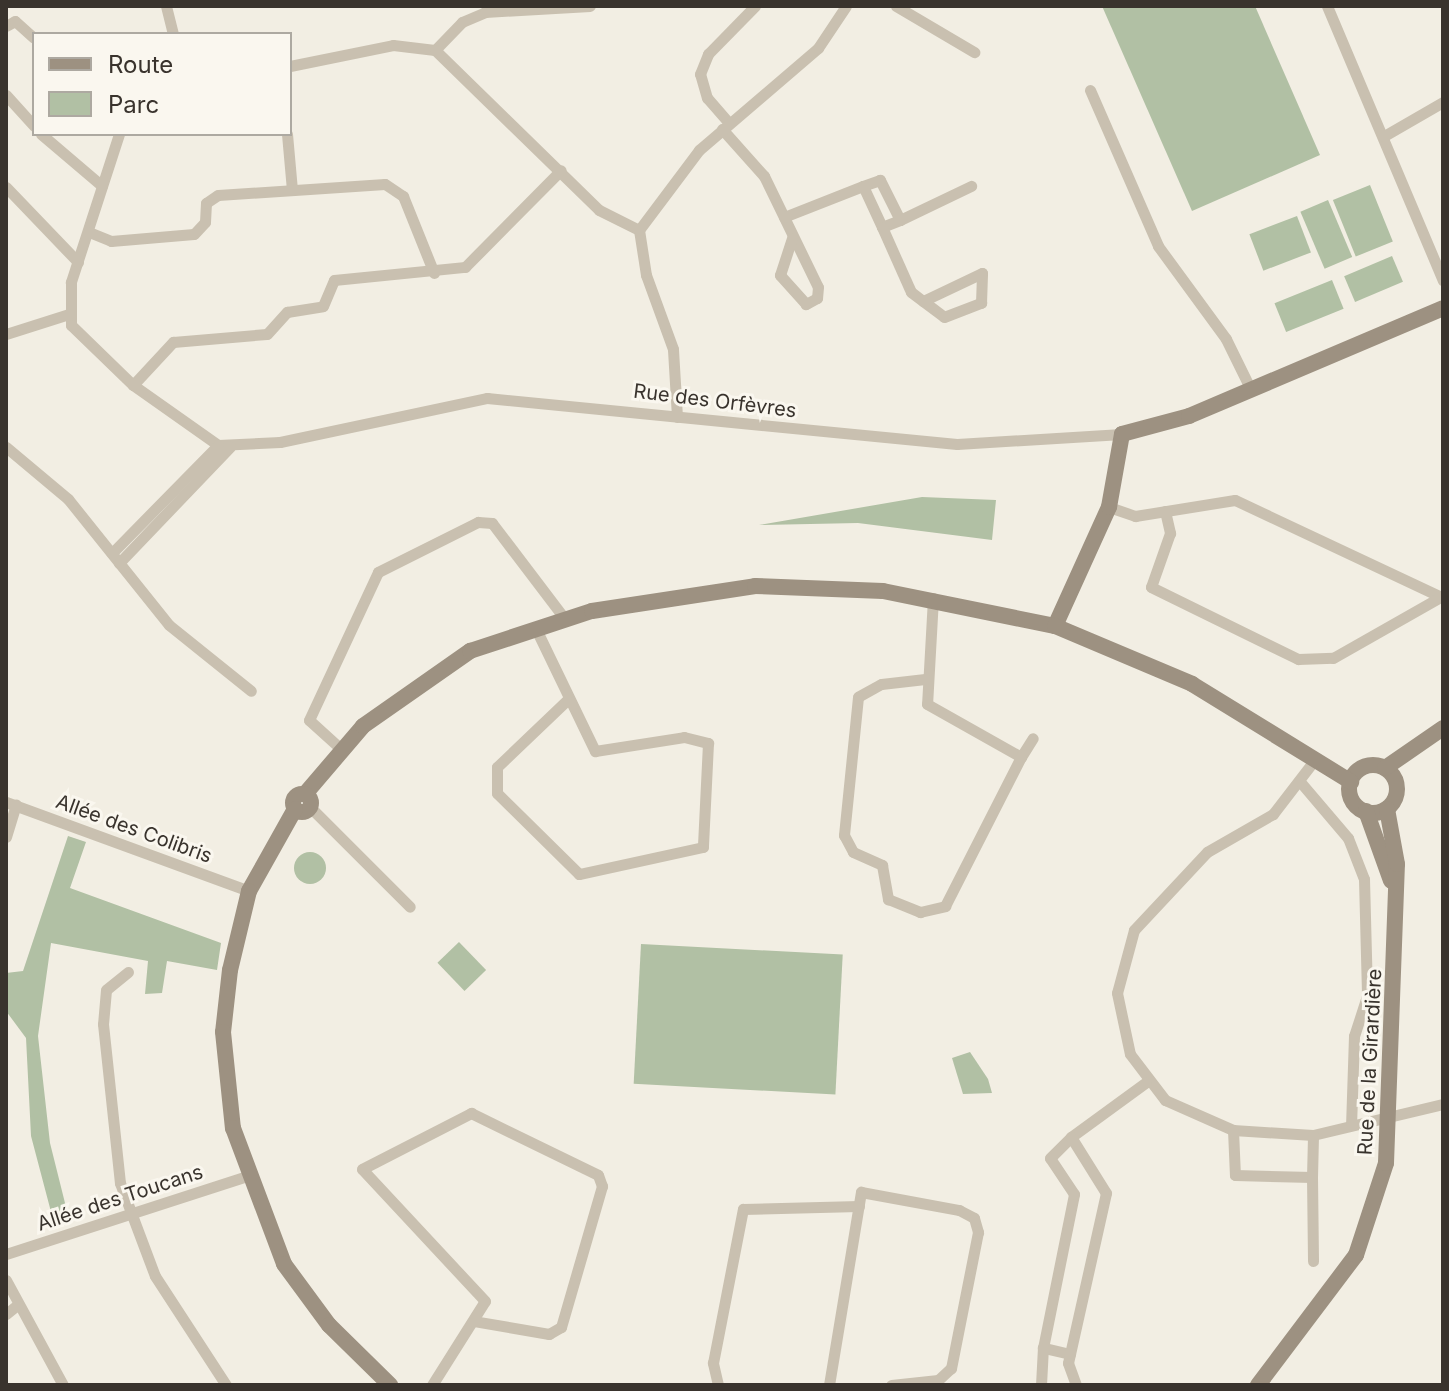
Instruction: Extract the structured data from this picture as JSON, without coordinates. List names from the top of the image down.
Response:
{
  "streets": {
    "street": [
      "Rue des Orfèvres",
      "Allée des Colibris",
      "Rue de la Girardière",
      "Allée des Toucans"
    ]
  },
  "legend": ["Route", "Parc"]
}
